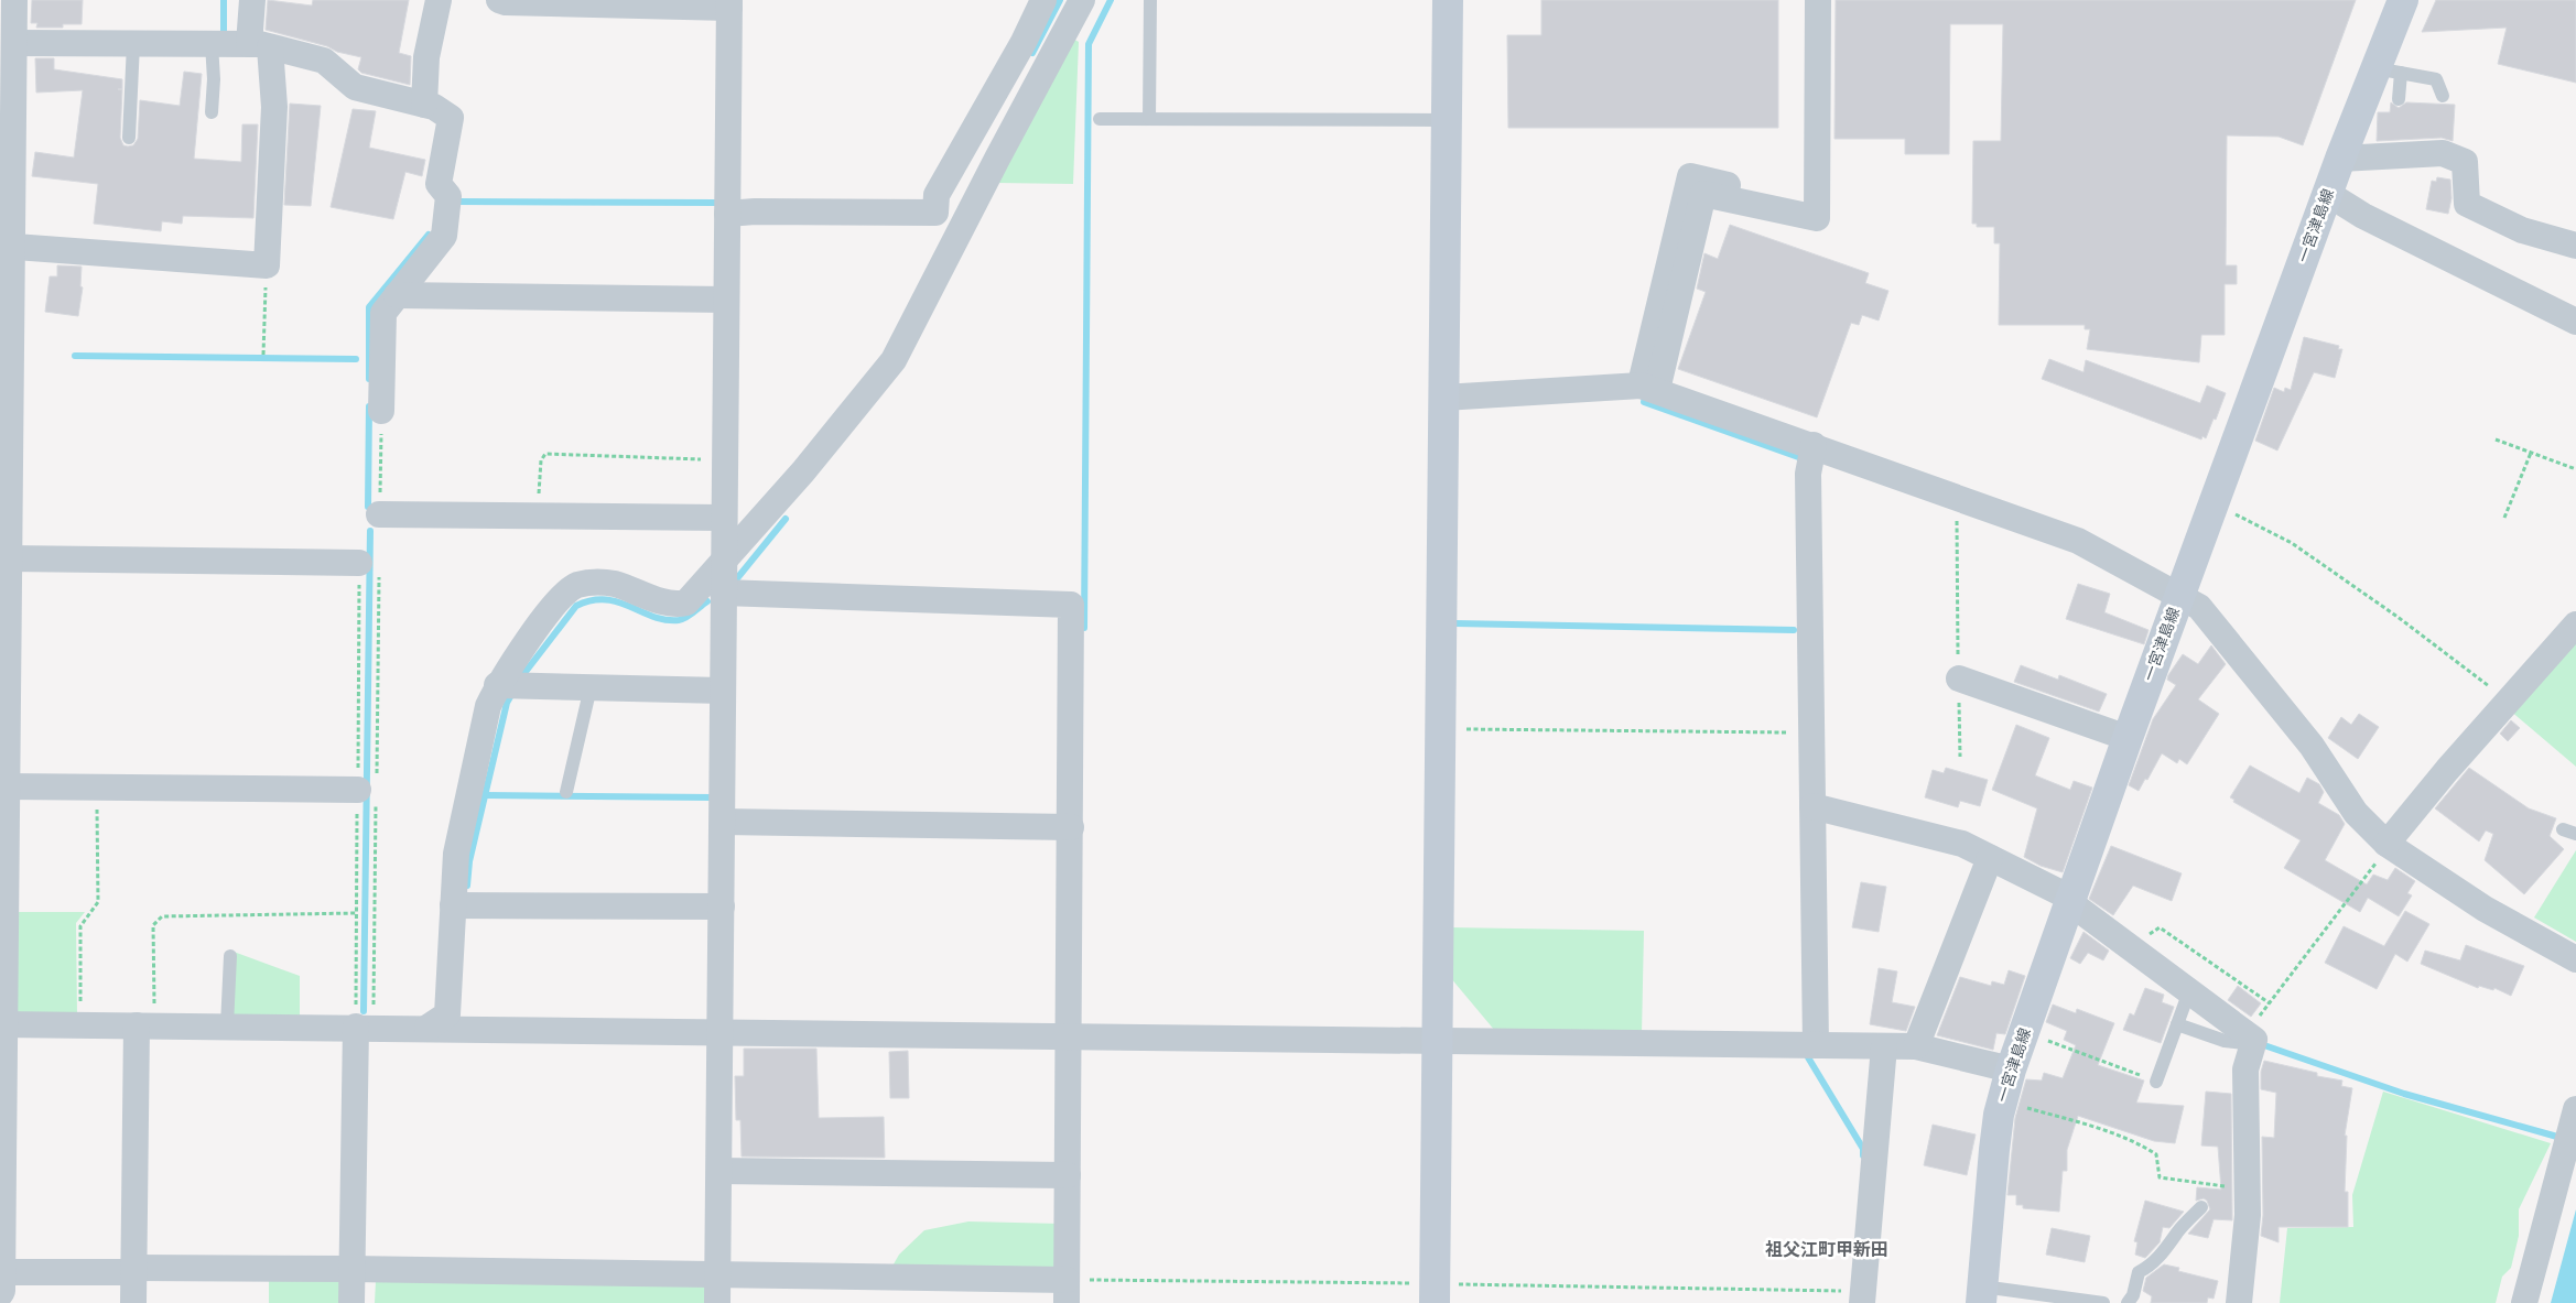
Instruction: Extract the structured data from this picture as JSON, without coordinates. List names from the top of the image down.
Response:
{
  "streets": {
    "main road": ["一宮津島線"]
  },
  "districts": ["祖父江町甲新田"]
}
